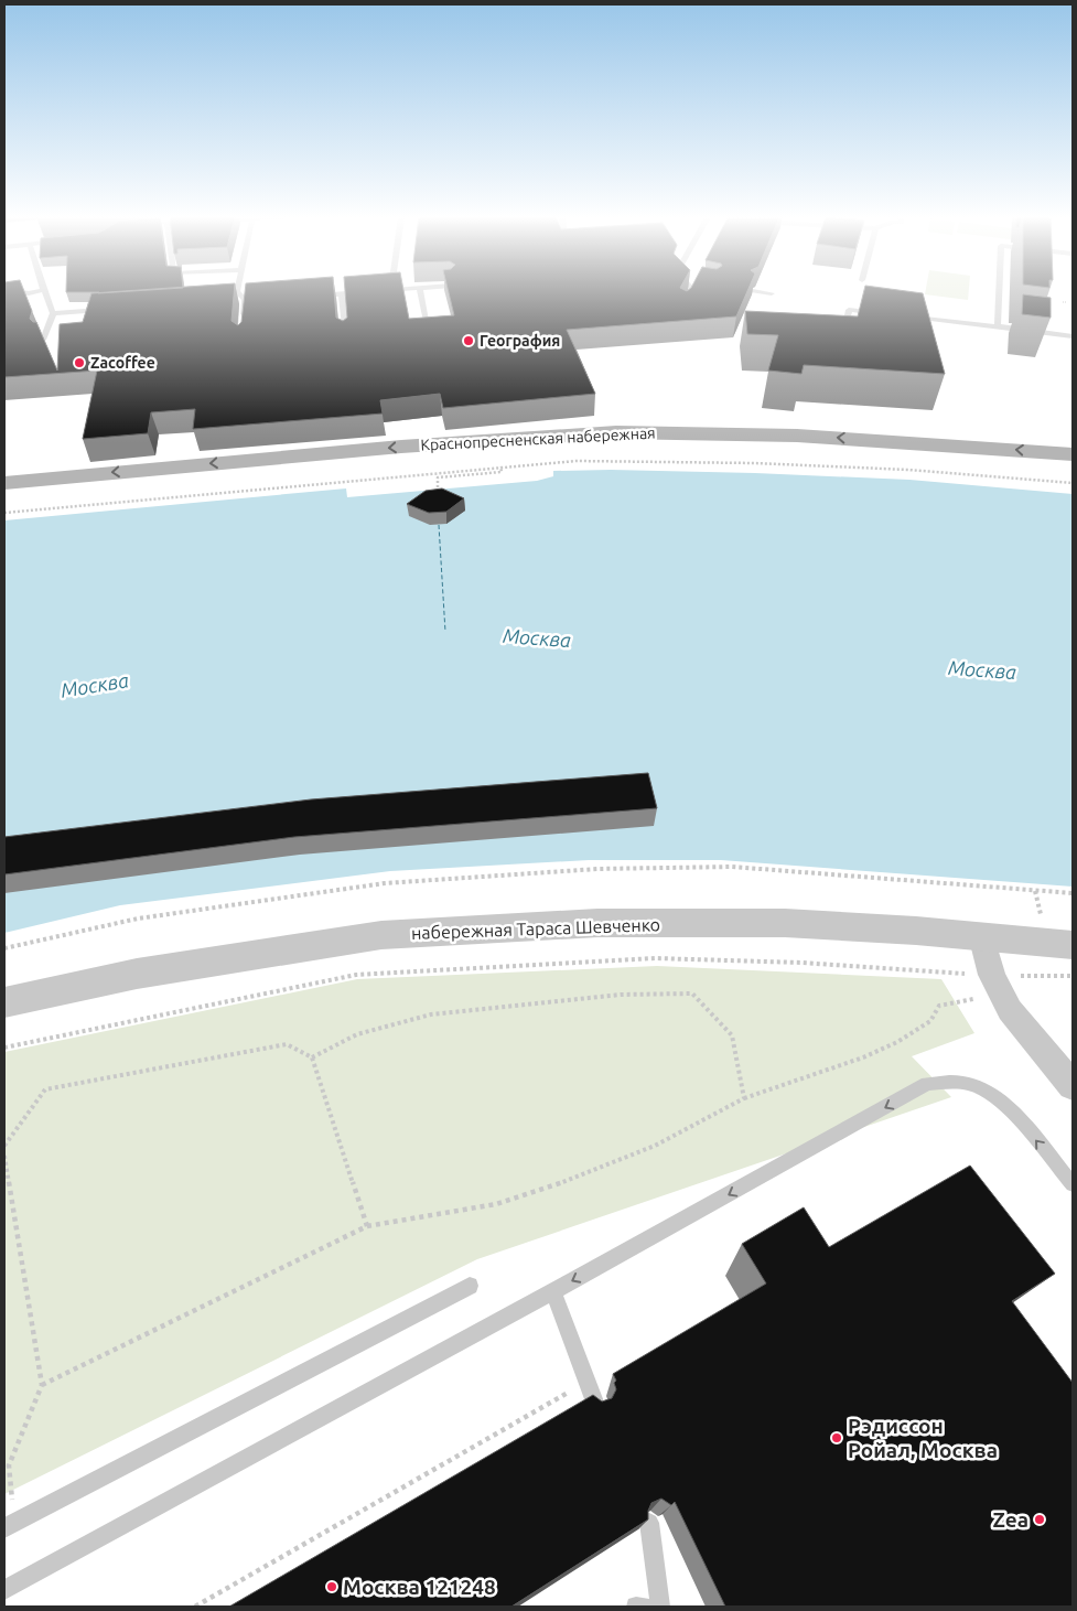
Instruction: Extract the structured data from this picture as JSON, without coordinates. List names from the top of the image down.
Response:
{
  "streets": {
    "main road": ["Краснопресненская набережная"],
    "street": ["набережная Тараса Шевченко"]
  },
  "water": ["Москва"],
  "places": [
    "География",
    "Zacoffee",
    "Рэдиссон Ройал, Москва",
    "Zea",
    "Москва 121248"
  ]
}
